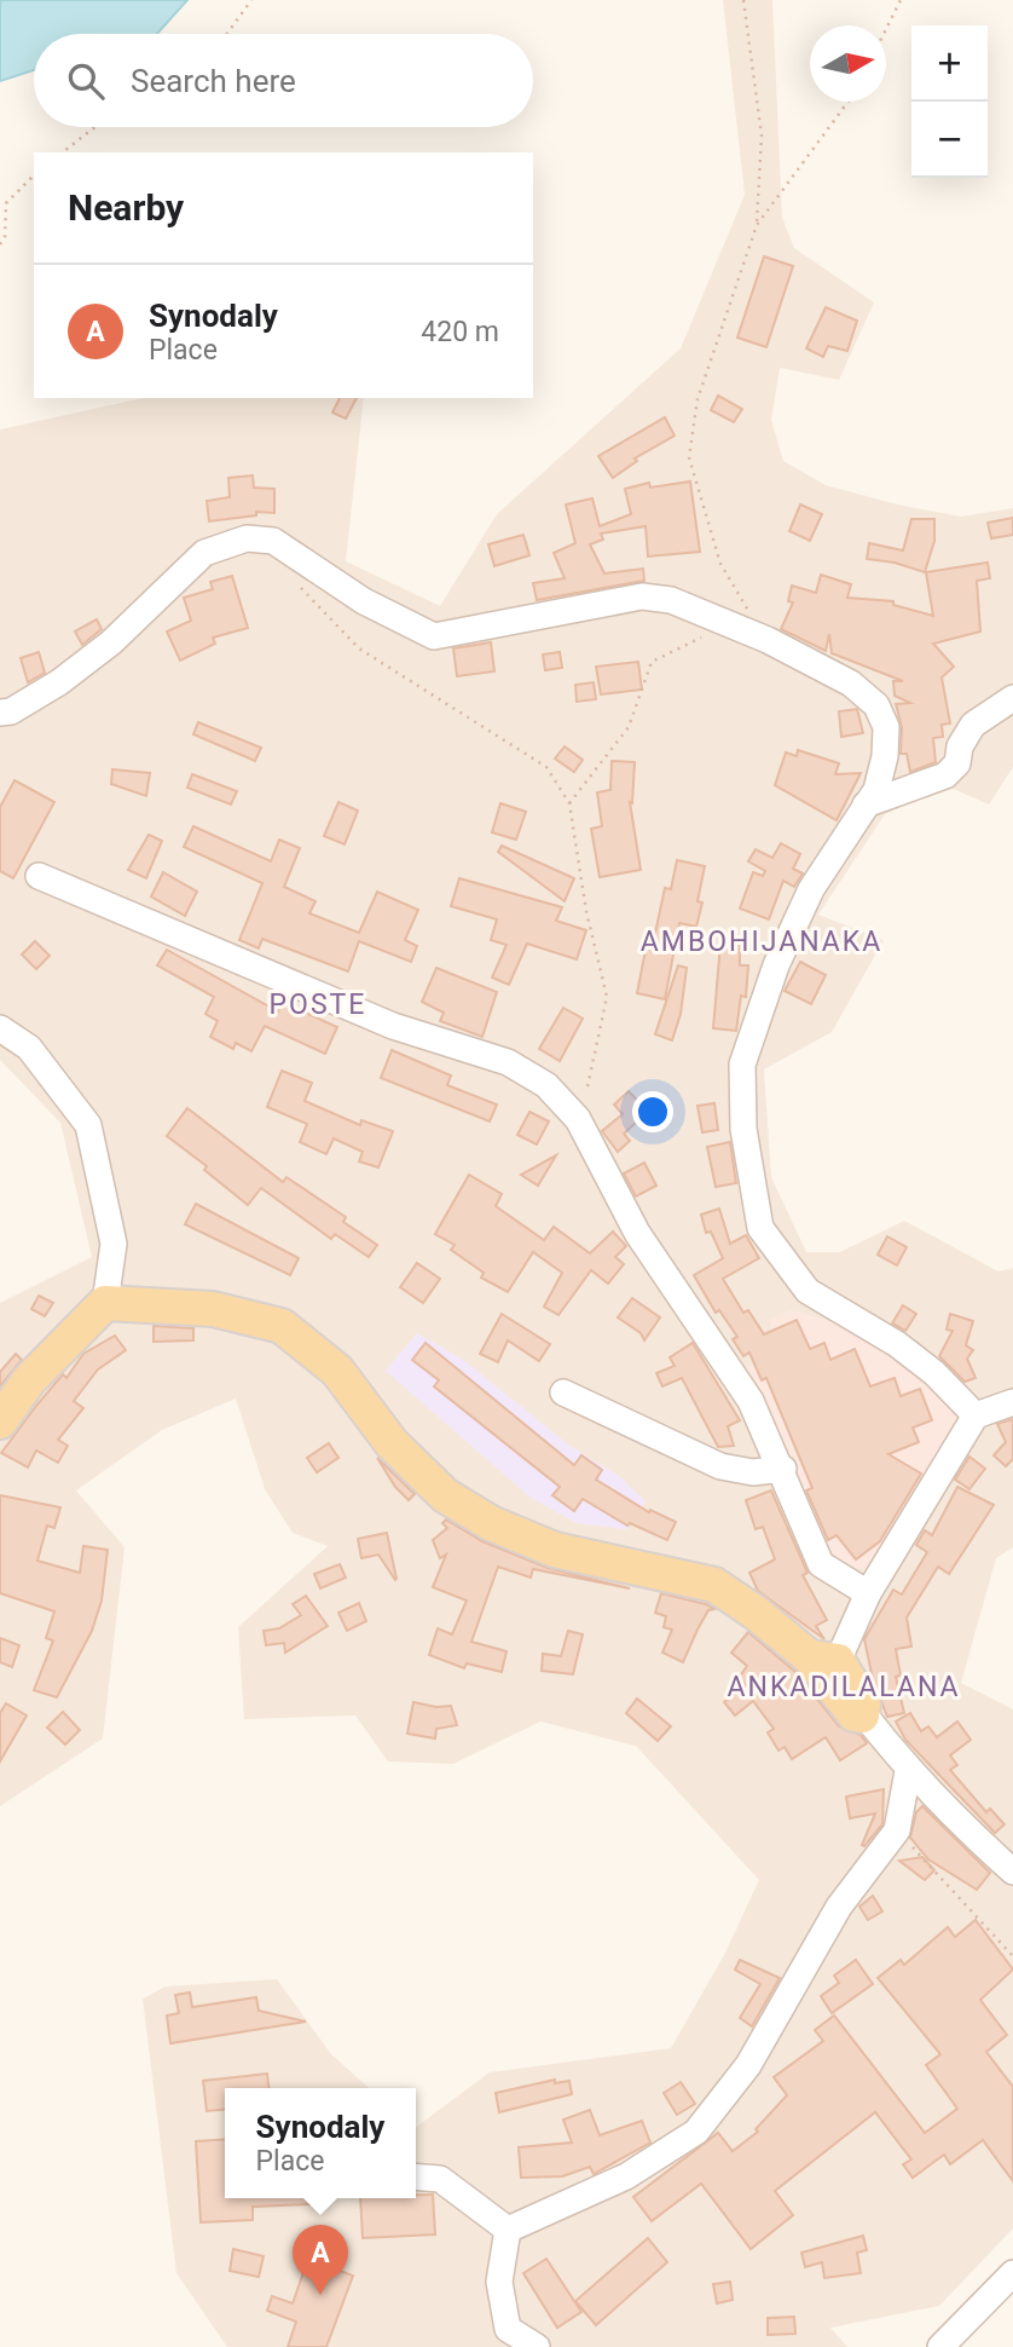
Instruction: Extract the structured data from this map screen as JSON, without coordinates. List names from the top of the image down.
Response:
{
  "districts": ["AMBOHIJANAKA", "POSTE", "ANKADILALANA"],
  "north": "right",
  "page": {
    "map_buttons": ["+", "−"],
    "search": "Search here",
    "heading": "Nearby",
    "list": [
      {
        "mark": "A",
        "name": "Synodaly",
        "note": "Place",
        "value": "420 m"
      }
    ],
    "popup": ["Synodaly", "Place"],
    "pins": "A"
  }
}
